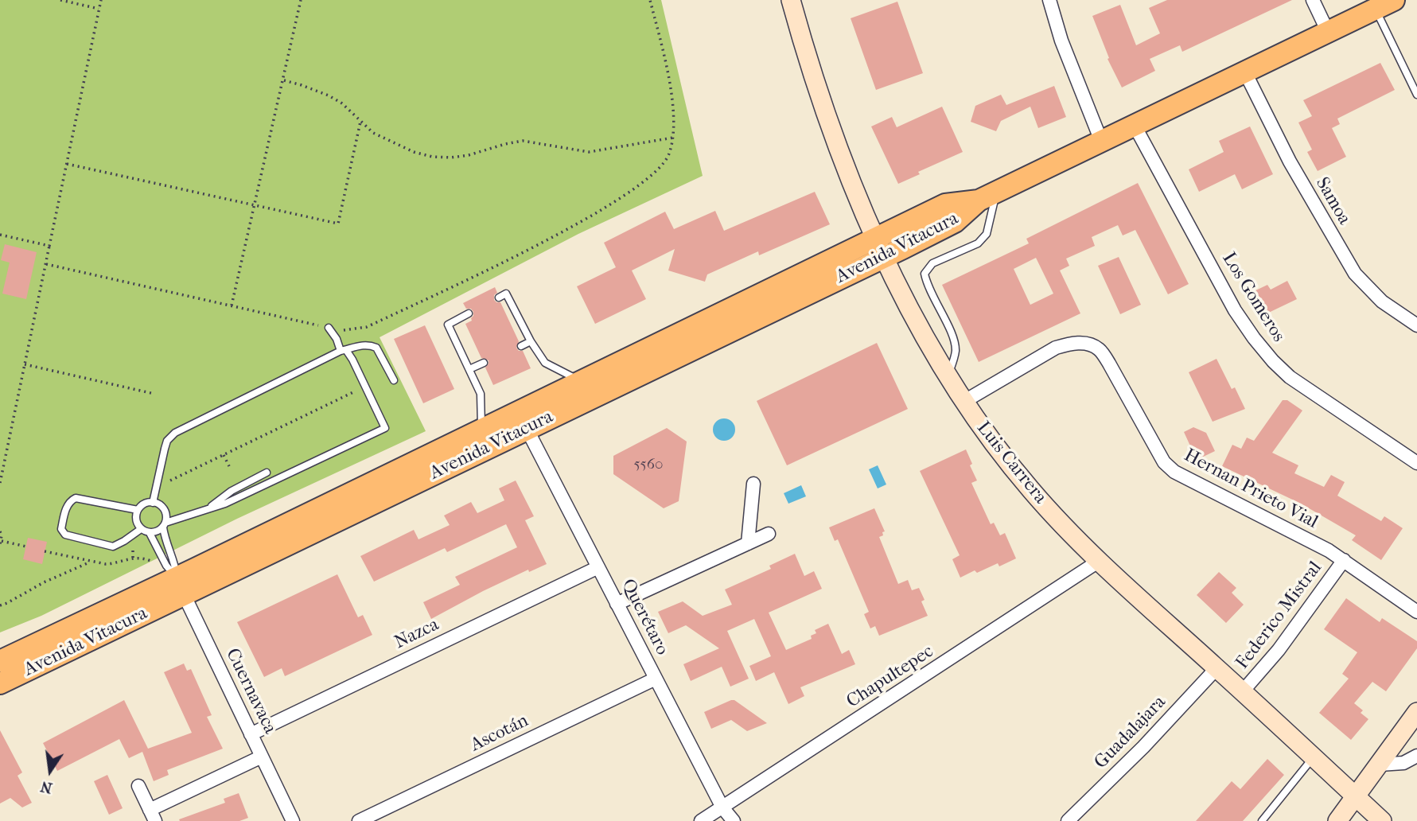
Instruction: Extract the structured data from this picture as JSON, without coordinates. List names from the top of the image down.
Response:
{
  "streets": {
    "main road": ["Avenida Vitacura"],
    "street": [
      "Samoa",
      "Los Gomeros",
      "Luis Carrera",
      "Hernan Prieto Vial",
      "Federico Mistral",
      "Querétaro",
      "Nazca",
      "Chapultepec",
      "Cuernavaca",
      "Guadalajara",
      "Ascotán"
    ]
  },
  "crossings": [
    ["Samoa", "Avenida Vitacura"],
    ["Avenida Vitacura", "Los Gomeros"],
    ["Avenida Vitacura", "Luis Carrera"],
    ["Avenida Vitacura", "Querétaro"],
    ["Avenida Vitacura", "Cuernavaca"],
    ["Luis Carrera", "Hernan Prieto Vial"],
    ["Luis Carrera", "Federico Mistral"],
    ["Luis Carrera", "Chapultepec"],
    ["Luis Carrera", "Guadalajara"],
    ["Hernan Prieto Vial", "Federico Mistral"],
    ["Querétaro", "Nazca"],
    ["Querétaro", "Chapultepec"],
    ["Querétaro", "Ascotán"],
    ["Nazca", "Cuernavaca"]
  ],
  "house_numbers": ["5560"],
  "north": "bottom"
}
